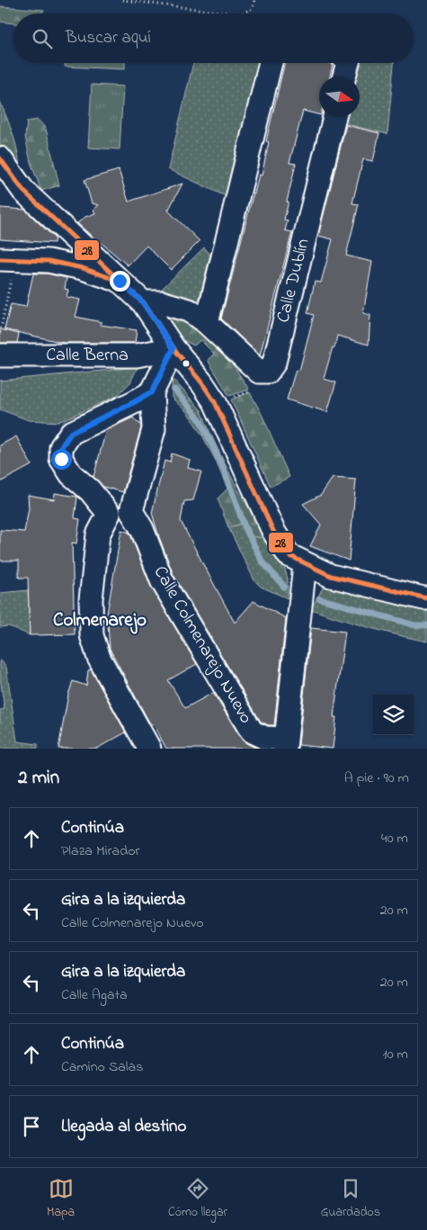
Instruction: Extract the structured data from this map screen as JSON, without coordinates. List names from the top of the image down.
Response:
{
  "streets": {
    "street": ["Calle Dublín", "Calle Berna", "Calle Colmenarejo Nuevo"]
  },
  "districts": ["Colmenarejo"],
  "lines": ["transit line 28"],
  "north": "right",
  "page": {
    "search": "Buscar aquí",
    "heading": ["2 min", "A pie · 90 m"],
    "list": [
      ["Continúa", "Plaza Mirador", "40 m"],
      ["Gira a la izquierda", "Calle Colmenarejo Nuevo", "20 m"],
      ["Gira a la izquierda", "Calle Agata", "20 m"],
      ["Continúa", "Camino Salas", "10 m"],
      "Llegada al destino"
    ],
    "nav": ["Mapa", "Cómo llegar", "Guardados"]
  }
}
